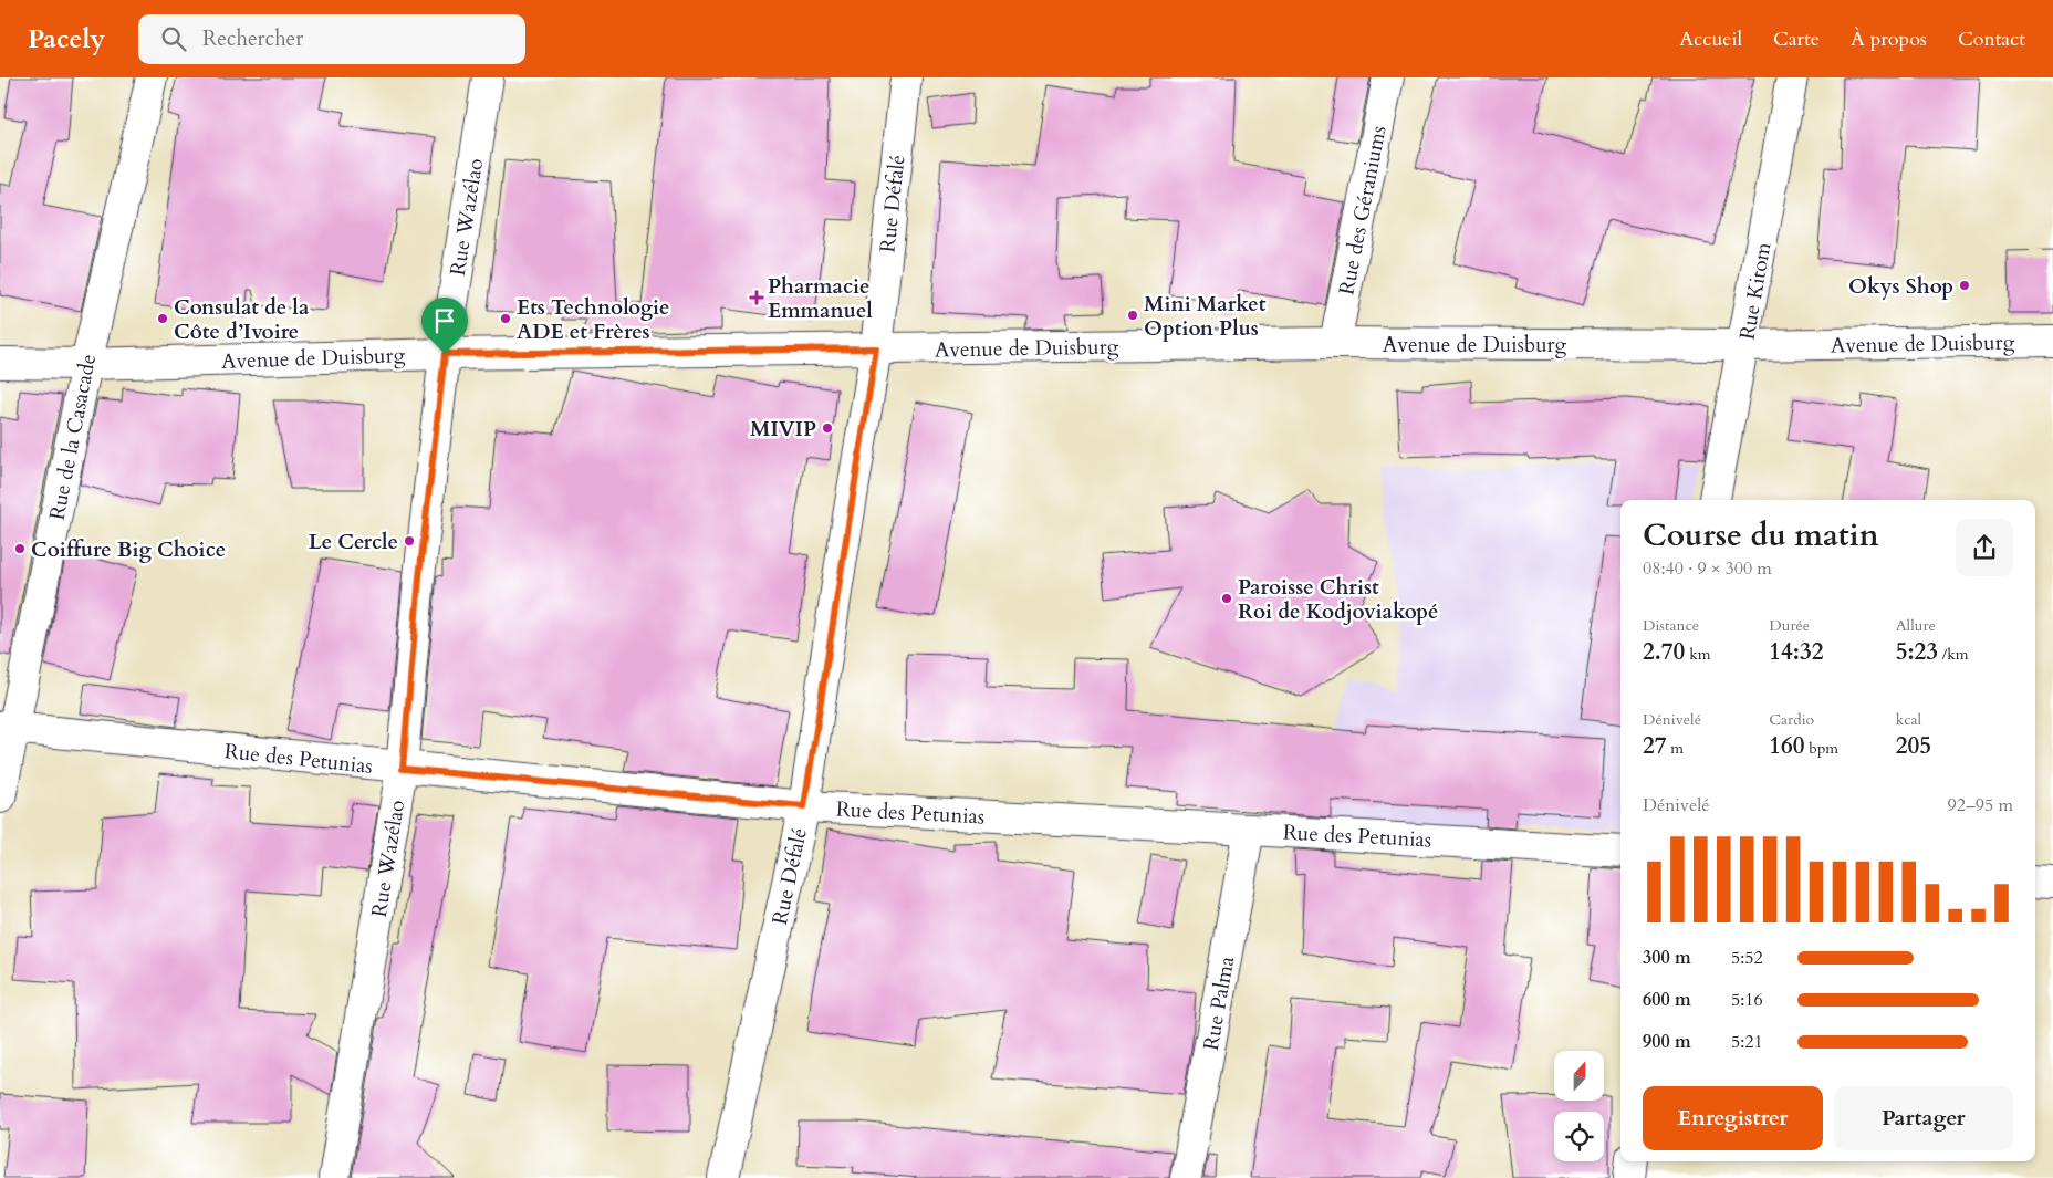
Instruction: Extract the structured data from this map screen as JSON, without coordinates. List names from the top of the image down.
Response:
{
  "streets": {
    "street": [
      "Rue Défalé",
      "Rue des Géraniums",
      "Rue Wazélao",
      "Rue Kitom",
      "Avenue de Duisburg",
      "Rue de la Casacade",
      "Rue des Petunias",
      "Rue Palma"
    ]
  },
  "crossings": [
    ["Rue Défalé", "Avenue de Duisburg"],
    ["Rue Défalé", "Rue des Petunias"],
    ["Rue des Géraniums", "Avenue de Duisburg"],
    ["Rue Wazélao", "Avenue de Duisburg"],
    ["Rue Wazélao", "Rue des Petunias"],
    ["Rue Kitom", "Avenue de Duisburg"],
    ["Avenue de Duisburg", "Rue de la Casacade"],
    ["Rue de la Casacade", "Rue des Petunias"],
    ["Rue des Petunias", "Rue Palma"]
  ],
  "places": {
    "other": [
      "Okys Shop",
      "Mini Market Option Plus",
      "Consulat de la Côte d’Ivoire",
      "Ets Technologie ADE et Frères",
      "MIVIP",
      "Le Cercle",
      "Coiffure Big Choice",
      "Paroisse Christ Roi de Kodjoviakopé"
    ],
    "health": ["Pharmacie Emmanuel"]
  },
  "north": "top",
  "page": {
    "header": "Pacely",
    "search": "Rechercher",
    "nav": [
      "Accueil",
      "Carte",
      "À propos",
      "Contact"
    ],
    "heading": ["Course du matin", "08:40 · 9 × 300 m"],
    "stats": [
      ["Distance", "2.70 km"],
      ["Durée", "14:32"],
      ["Allure", "5:23 /km"],
      ["Dénivelé", "27 m"],
      ["Cardio", "160 bpm"],
      ["kcal", "205"]
    ],
    "chart": ["Dénivelé", "92–95 m"],
    "list": [
      {
        "name": "300 m",
        "note": "5:52"
      },
      {
        "name": "600 m",
        "note": "5:16"
      },
      {
        "name": "900 m",
        "note": "5:21"
      }
    ],
    "buttons": ["Enregistrer", "Partager"]
  }
}
